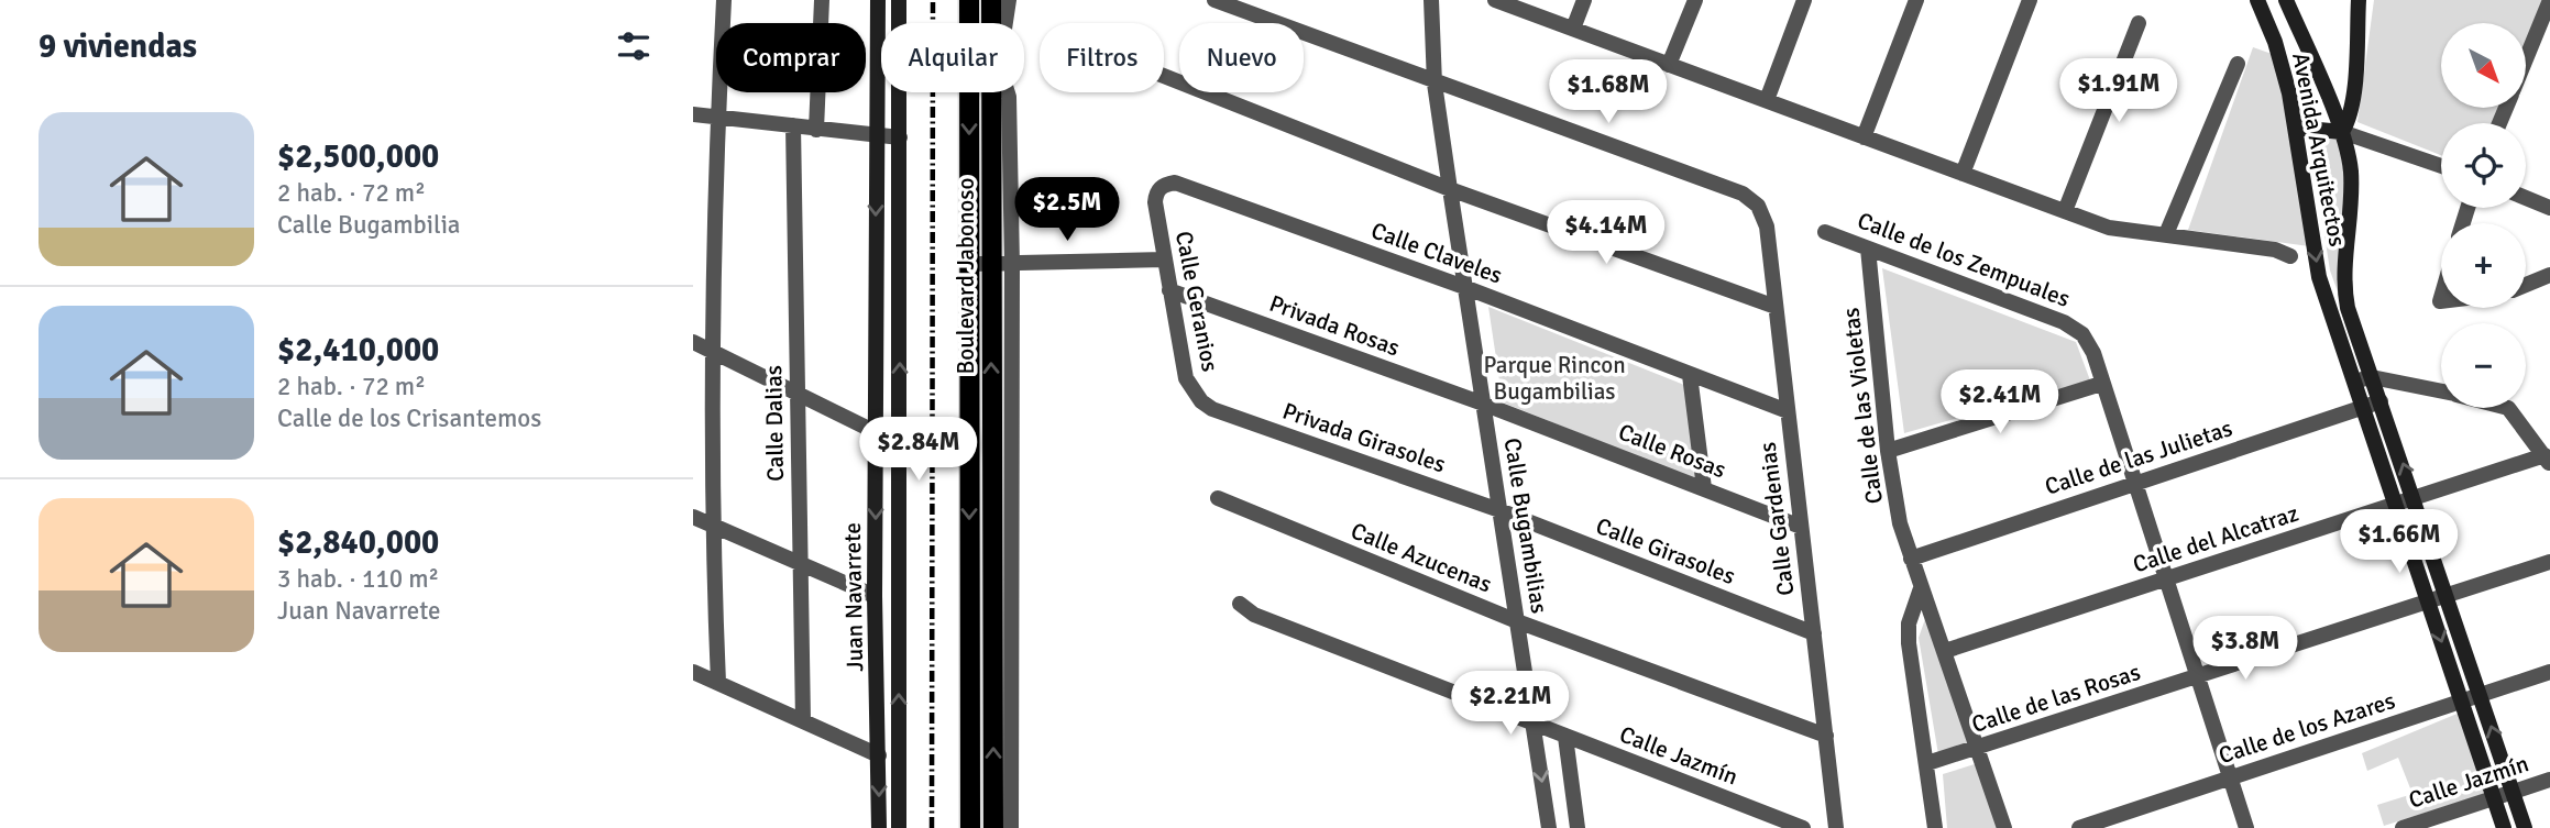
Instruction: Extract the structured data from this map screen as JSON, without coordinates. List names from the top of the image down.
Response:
{
  "streets": {
    "main road": ["Boulevard Jabonoso"],
    "street": [
      "Avenida Arquitectos",
      "Calle Claveles",
      "Calle de los Zempuales",
      "Calle Geranios",
      "Privada Rosas",
      "Calle de las Violetas",
      "Calle Dalias",
      "Privada Girasoles",
      "Calle Rosas",
      "Calle de las Julietas",
      "Calle Gardenias",
      "Calle Bugambilias",
      "Calle del Alcatraz",
      "Calle Girasoles",
      "Calle Azucenas",
      "Juan Navarrete",
      "Calle de las Rosas",
      "Calle de los Azares",
      "Calle Jazmín"
    ]
  },
  "crossings": [
    ["Avenida Arquitectos", "Calle de las Julietas"],
    ["Avenida Arquitectos", "Calle del Alcatraz"],
    ["Avenida Arquitectos", "Calle de las Rosas"],
    ["Avenida Arquitectos", "Calle de los Azares"],
    ["Avenida Arquitectos", "Calle Jazmín"],
    ["Calle Claveles", "Calle Geranios"],
    ["Calle Claveles", "Calle Gardenias"],
    ["Calle Claveles", "Calle Bugambilias"],
    ["Calle de los Zempuales", "Calle de las Violetas"],
    ["Calle Geranios", "Privada Rosas"],
    ["Calle Geranios", "Privada Girasoles"],
    ["Privada Rosas", "Calle Rosas"],
    ["Privada Rosas", "Calle Bugambilias"],
    ["Calle de las Violetas", "Calle de las Julietas"],
    ["Calle de las Violetas", "Calle del Alcatraz"],
    ["Calle de las Violetas", "Calle de las Rosas"],
    ["Privada Girasoles", "Calle Bugambilias"],
    ["Privada Girasoles", "Calle Girasoles"],
    ["Calle Rosas", "Calle Gardenias"],
    ["Calle Rosas", "Calle Bugambilias"],
    ["Calle Gardenias", "Calle Bugambilias"],
    ["Calle Gardenias", "Calle Girasoles"],
    ["Calle Gardenias", "Calle Azucenas"],
    ["Calle Bugambilias", "Calle Girasoles"],
    ["Calle Bugambilias", "Calle Azucenas"],
    ["Calle Bugambilias", "Calle Jazmín"]
  ],
  "parks": ["Parque Rincon Bugambilias"],
  "north": "bottom right",
  "page": {
    "heading": "9 viviendas",
    "map_buttons": ["+", "−"],
    "chip": [
      "Comprar",
      "Alquilar",
      "Filtros",
      "Nuevo"
    ],
    "price": [
      "$1.91M",
      "$1.68M",
      "$2.5M",
      "$4.14M",
      "$2.41M",
      "$2.84M",
      "$1.66M",
      "$3.8M",
      "$2.21M"
    ],
    "list": [
      {
        "name": "$2,500,000",
        "note": "2 hab. · 72 m² · Calle Bugambilia"
      },
      {
        "name": "$2,410,000",
        "note": "2 hab. · 72 m² · Calle de los Crisantemos"
      },
      {
        "name": "$2,840,000",
        "note": "3 hab. · 110 m² · Juan Navarrete"
      }
    ]
  }
}
